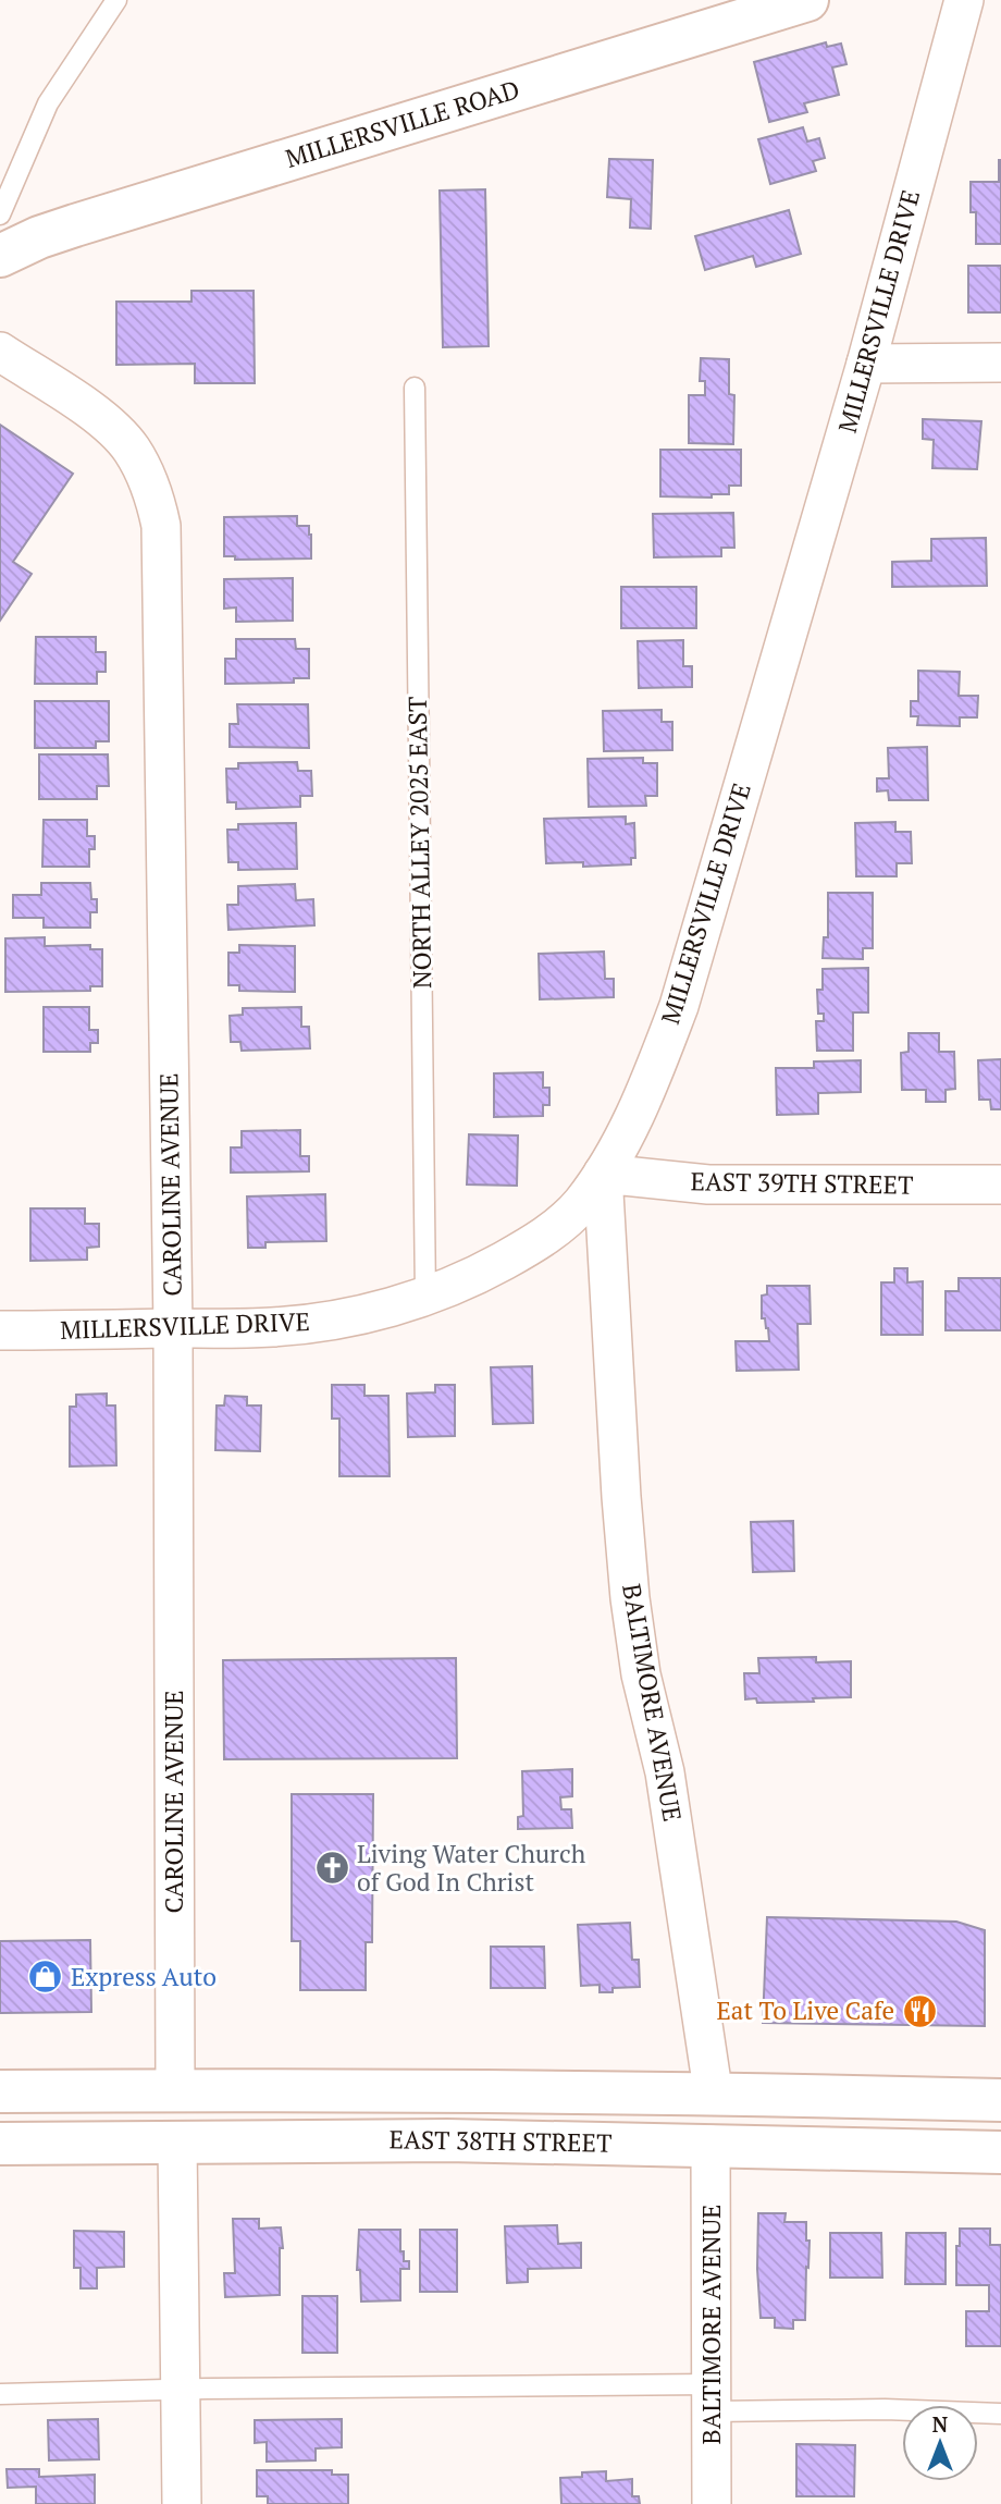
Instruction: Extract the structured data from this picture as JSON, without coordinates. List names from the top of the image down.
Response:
{
  "streets": {
    "main road": ["MILLERSVILLE ROAD", "EAST 38TH STREET"],
    "street": [
      "MILLERSVILLE DRIVE",
      "EAST 39TH STREET",
      "CAROLINE AVENUE",
      "BALTIMORE AVENUE"
    ],
    "lane": ["NORTH ALLEY 2025 EAST"]
  },
  "crossings": [
    ["MILLERSVILLE DRIVE", "NORTH ALLEY 2025 EAST"],
    ["MILLERSVILLE DRIVE", "EAST 39TH STREET"],
    ["MILLERSVILLE DRIVE", "CAROLINE AVENUE"],
    ["MILLERSVILLE DRIVE", "BALTIMORE AVENUE"],
    ["EAST 39TH STREET", "BALTIMORE AVENUE"],
    ["CAROLINE AVENUE", "EAST 38TH STREET"],
    ["BALTIMORE AVENUE", "EAST 38TH STREET"]
  ],
  "places": {
    "church": ["Living Water Church of God In Christ"],
    "shop": ["Express Auto"],
    "restaurant": ["Eat To Live Cafe"]
  },
  "north": "top"
}
